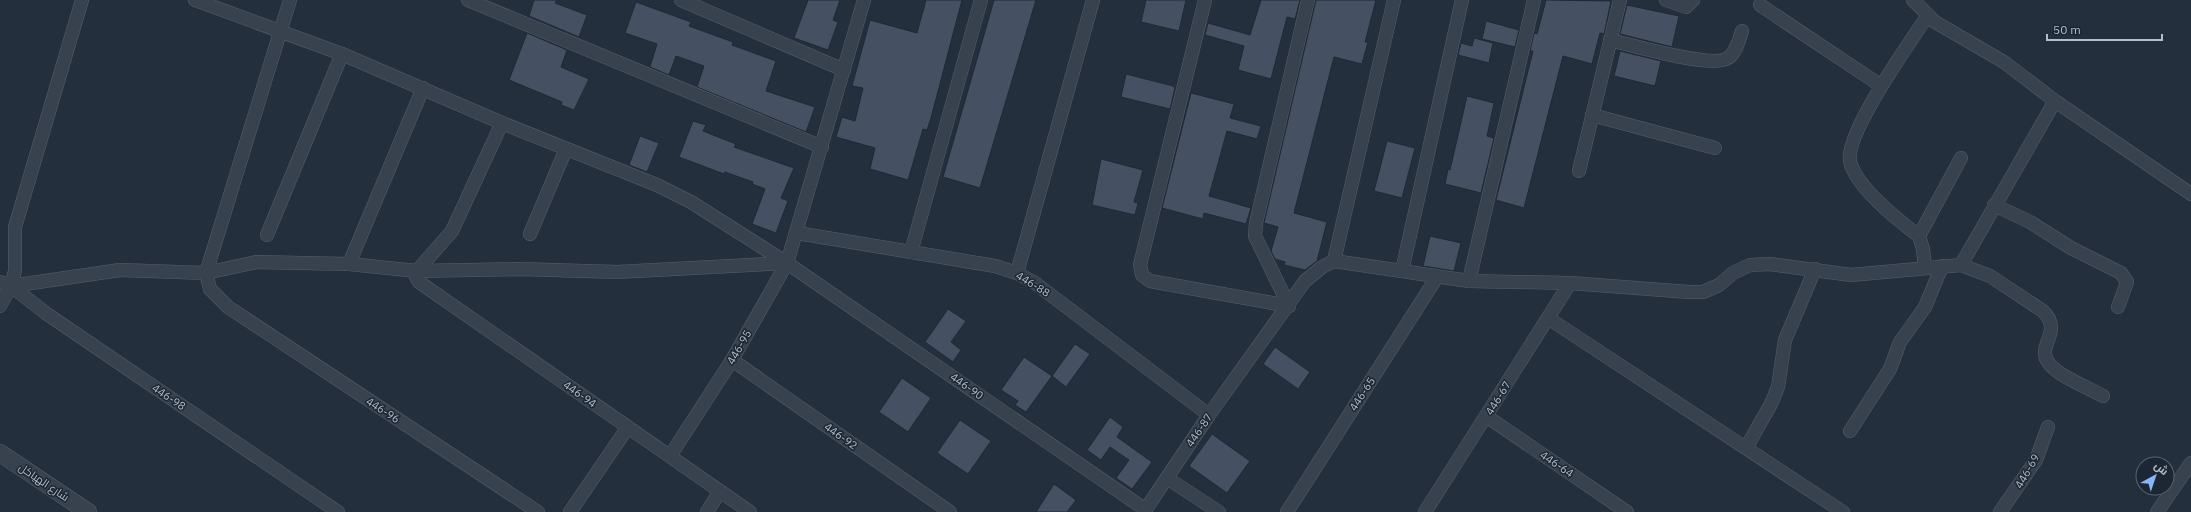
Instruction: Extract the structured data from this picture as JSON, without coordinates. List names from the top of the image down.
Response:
{
  "streets": {
    "street": [
      "446-88",
      "446-95",
      "446-90",
      "446-94",
      "446-65",
      "446-98",
      "446-67",
      "446-96",
      "446-87",
      "446-92",
      "446-64",
      "446-69",
      "شارع الهياكل"
    ]
  },
  "crossings": [
    ["446-88", "446-95"],
    ["446-88", "446-87"],
    ["446-95", "446-90"],
    ["446-95", "446-94"],
    ["446-95", "446-92"],
    ["446-90", "446-87"],
    ["446-67", "446-64"]
  ],
  "scale_bar": "50 m",
  "north": "top right"
}
